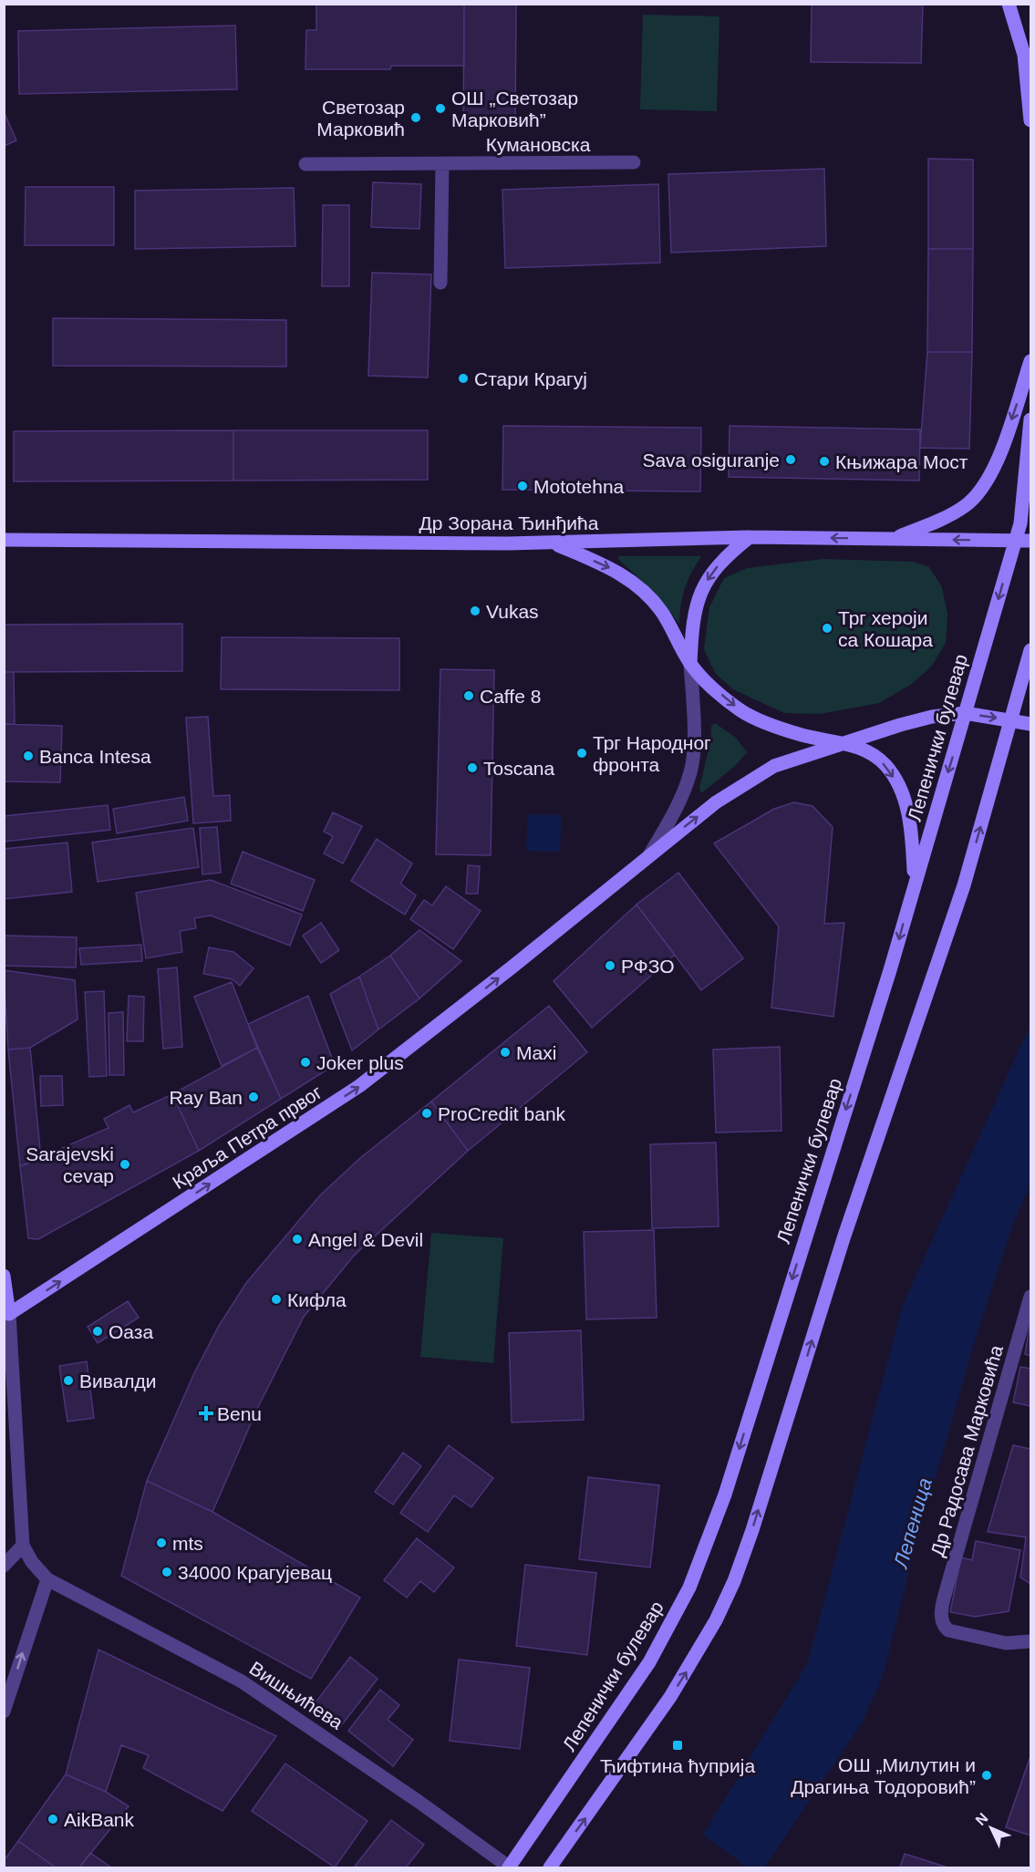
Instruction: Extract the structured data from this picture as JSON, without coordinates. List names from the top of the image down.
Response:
{
  "streets": {
    "main road": ["Др Зорана Ђинђића", "Лепенички булевар", "Краља Петра првог"],
    "street": ["Кумановска", "Др Радосава Марковића", "Вишњићева"]
  },
  "crossings": [
    ["Др Зорана Ђинђића", "Лепенички булевар"],
    ["Лепенички булевар", "Вишњићева"]
  ],
  "one_way": ["Краља Петра првог"],
  "water": ["Лепеница"],
  "places": {
    "other": [
      "ОШ „Светозар Марковић”",
      "Светозар Марковић",
      "Стари Крагуј",
      "Sava osiguranje",
      "Књижара Мост",
      "Mototehna",
      "Vukas",
      "Трг хероји са Кошара",
      "Caffe 8",
      "Трг Народног фронта",
      "Banca Intesa",
      "Toscana",
      "РФЗО",
      "Maxi",
      "Joker plus",
      "Ray Ban",
      "ProCredit bank",
      "Sarajevski cevap",
      "Angel & Devil",
      "Кифла",
      "Оаза",
      "Вивалди",
      "mts",
      "34000 Крагујевац",
      "ОШ „Милутин и Драгиња Тодоровић”",
      "AikBank"
    ],
    "health": ["Benu"],
    "transit": ["Ћифтина ћуприја"]
  },
  "north": "top left"
}
